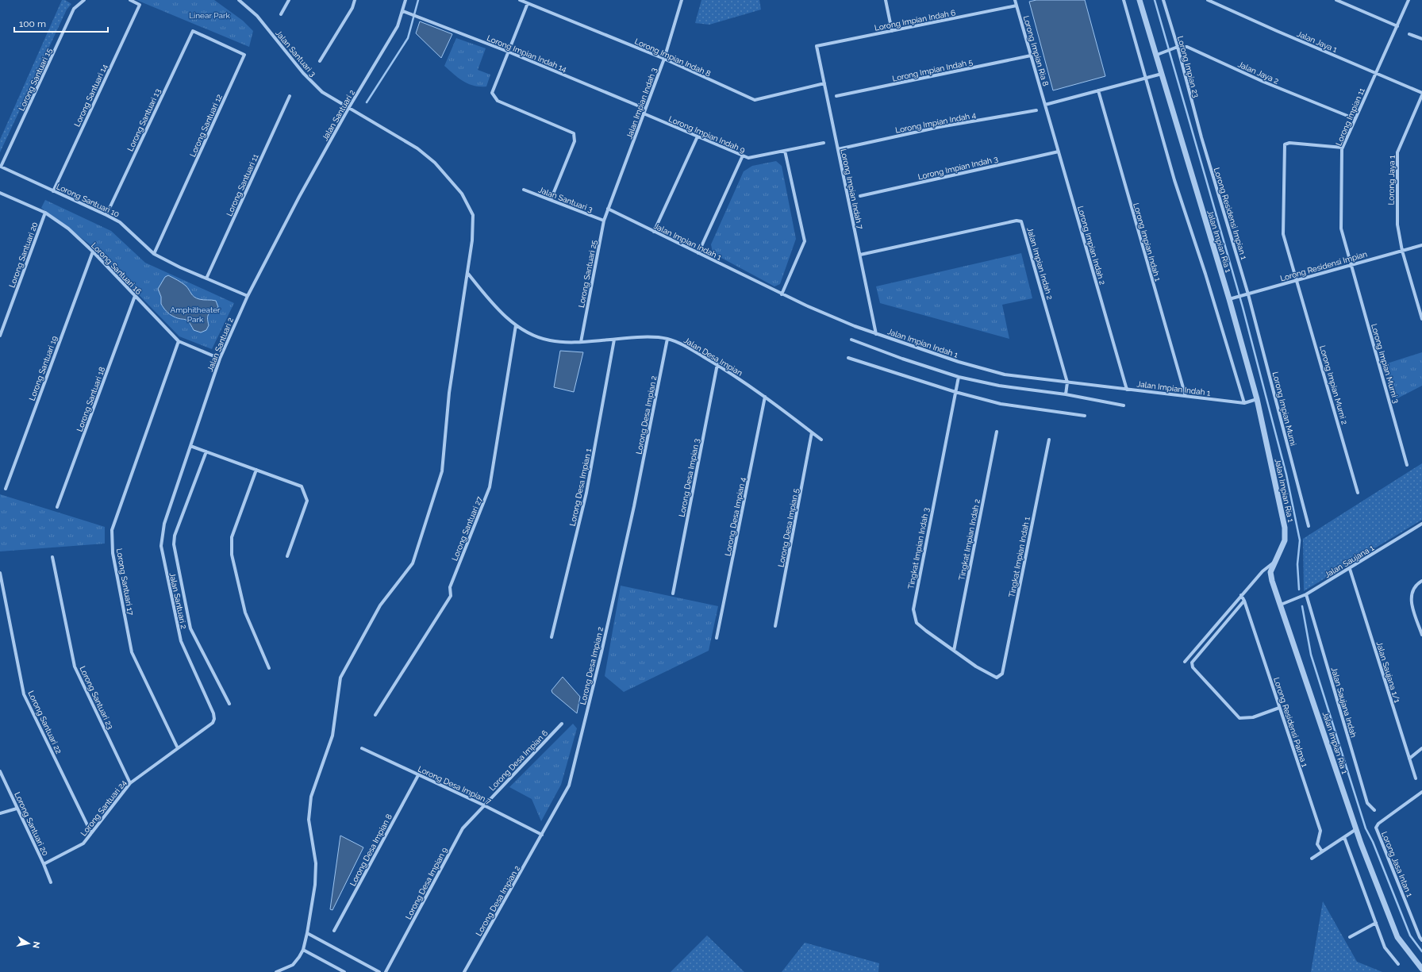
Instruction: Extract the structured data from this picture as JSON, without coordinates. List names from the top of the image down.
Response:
{
  "streets": {
    "street": [
      "Lorong Impian Indah 6",
      "Jalan Jaya 1",
      "Lorong Impian Ria 8",
      "Jalan Santuari 3",
      "Lorong Impian Indah 14",
      "Lorong Impian Indah 8",
      "Lorong Impian 23",
      "Lorong Impian Indah 5",
      "Jalan Jaya 2",
      "Lorong Santuari 15",
      "Lorong Santuari 14",
      "Jalan Impian Indah 3",
      "Jalan Santuari 2",
      "Lorong Impian 11",
      "Lorong Santuari 13",
      "Lorong Impian Indah 4",
      "Lorong Santuari 12",
      "Lorong Impian Indah 9",
      "Lorong Impian Indah 3",
      "Lorong Jaya 1",
      "Lorong Santuari 11",
      "Lorong Impian Indah 7",
      "Lorong Santuari 10",
      "Lorong Residensi Impian 1",
      "Jalan Impian Indah 1",
      "Jalan Impian Ria 1",
      "Lorong Impian Indah 1",
      "Lorong Impian Indah 2",
      "Lorong Santuari 20",
      "Jalan Impian Indah 2",
      "Lorong Residensi Impian",
      "Lorong Santuari 16",
      "Lorong Santuari 25",
      "Jalan Desa Impian",
      "Lorong Impian Murni 3",
      "Lorong Santuari 19",
      "Lorong Impian Murni 2",
      "Lorong Santuari 18",
      "Lorong Impian Murni",
      "Lorong Desa Impian 2",
      "Lorong Desa Impian 3",
      "Lorong Desa Impian 1",
      "Lorong Desa Impian 4",
      "Lorong Desa Impian 5",
      "Lorong Santuari 27",
      "Tingkat Impian Indah 2",
      "Tingkat Impian Indah 3",
      "Tingkat Impian Indah 1",
      "Jalan Saujana 1",
      "Lorong Santuari 17",
      "Jalan Saujana 1/1",
      "Lorong Santuari 23",
      "Jalan Saujana Indah",
      "Lorong Santuari 22",
      "Lorong Residensi Palma 1",
      "Lorong Desa Impian 6",
      "Lorong Desa Impian 7",
      "Lorong Santuari 24",
      "Lorong Desa Impian 8",
      "Lorong Jasa Intan 1",
      "Lorong Desa Impian 9"
    ]
  },
  "crossings": [
    ["Lorong Impian Indah 6", "Lorong Impian Ria 8"],
    ["Lorong Impian Indah 6", "Lorong Impian Indah 7"],
    ["Jalan Jaya 1", "Lorong Impian 11"],
    ["Lorong Impian Ria 8", "Lorong Impian Indah 5"],
    ["Lorong Impian Ria 8", "Lorong Impian Indah 2"],
    ["Jalan Santuari 3", "Jalan Santuari 2"],
    ["Jalan Santuari 3", "Lorong Santuari 25"],
    ["Jalan Santuari 3", "Jalan Desa Impian"],
    ["Lorong Impian Indah 14", "Jalan Impian Indah 3"],
    ["Lorong Impian Indah 14", "Jalan Santuari 2"],
    ["Lorong Impian Indah 8", "Jalan Impian Indah 3"],
    ["Lorong Impian Indah 8", "Lorong Impian Indah 7"],
    ["Lorong Impian 23", "Jalan Jaya 2"],
    ["Lorong Impian 23", "Lorong Residensi Impian 1"],
    ["Jalan Jaya 2", "Lorong Impian 11"],
    ["Lorong Santuari 15", "Lorong Santuari 10"],
    ["Lorong Santuari 14", "Lorong Santuari 10"],
    ["Jalan Impian Indah 3", "Lorong Impian Indah 9"],
    ["Jalan Impian Indah 3", "Jalan Impian Indah 1"],
    ["Jalan Impian Indah 3", "Lorong Santuari 25"],
    ["Jalan Santuari 2", "Lorong Santuari 10"],
    ["Jalan Santuari 2", "Lorong Santuari 16"],
    ["Jalan Santuari 2", "Lorong Santuari 24"],
    ["Lorong Impian 11", "Lorong Residensi Impian"],
    ["Lorong Impian 11", "Lorong Impian Murni 3"],
    ["Lorong Impian 11", "Lorong Impian Murni 2"],
    ["Lorong Santuari 13", "Lorong Santuari 12"],
    ["Lorong Santuari 13", "Lorong Santuari 10"],
    ["Lorong Impian Indah 4", "Lorong Impian Indah 7"],
    ["Lorong Santuari 12", "Lorong Santuari 10"],
    ["Lorong Impian Indah 3", "Lorong Impian Indah 2"],
    ["Lorong Jaya 1", "Lorong Residensi Impian"],
    ["Lorong Santuari 11", "Lorong Santuari 10"],
    ["Lorong Impian Indah 7", "Jalan Impian Indah 1"],
    ["Lorong Impian Indah 7", "Jalan Impian Indah 2"],
    ["Lorong Residensi Impian 1", "Lorong Residensi Impian"],
    ["Lorong Residensi Impian 1", "Lorong Impian Murni"],
    ["Jalan Impian Indah 1", "Jalan Impian Ria 1"],
    ["Jalan Impian Indah 1", "Lorong Impian Indah 1"],
    ["Jalan Impian Indah 1", "Lorong Impian Indah 2"],
    ["Jalan Impian Indah 1", "Jalan Impian Indah 2"],
    ["Jalan Impian Indah 1", "Lorong Santuari 25"],
    ["Jalan Impian Ria 1", "Lorong Residensi Impian"],
    ["Jalan Impian Ria 1", "Jalan Saujana 1"],
    ["Lorong Santuari 20", "Lorong Santuari 16"],
    ["Lorong Santuari 20", "Lorong Santuari 24"],
    ["Lorong Residensi Impian", "Lorong Impian Murni 3"],
    ["Lorong Residensi Impian", "Lorong Impian Murni 2"],
    ["Lorong Residensi Impian", "Lorong Impian Murni"],
    ["Lorong Santuari 16", "Lorong Santuari 19"],
    ["Lorong Santuari 16", "Lorong Santuari 18"],
    ["Lorong Santuari 16", "Lorong Santuari 17"],
    ["Lorong Santuari 25", "Jalan Desa Impian"],
    ["Jalan Desa Impian", "Lorong Desa Impian 2"],
    ["Jalan Desa Impian", "Lorong Desa Impian 3"],
    ["Jalan Desa Impian", "Lorong Desa Impian 1"],
    ["Jalan Desa Impian", "Lorong Desa Impian 4"],
    ["Jalan Desa Impian", "Lorong Desa Impian 5"],
    ["Jalan Desa Impian", "Lorong Santuari 27"],
    ["Lorong Desa Impian 2", "Lorong Desa Impian 7"],
    ["Tingkat Impian Indah 2", "Tingkat Impian Indah 3"],
    ["Tingkat Impian Indah 3", "Tingkat Impian Indah 1"],
    ["Jalan Saujana 1", "Jalan Saujana 1/1"],
    ["Jalan Saujana 1", "Jalan Saujana Indah"],
    ["Lorong Santuari 17", "Lorong Santuari 24"],
    ["Lorong Santuari 23", "Lorong Santuari 24"],
    ["Lorong Santuari 22", "Lorong Santuari 24"],
    ["Lorong Desa Impian 6", "Lorong Desa Impian 7"],
    ["Lorong Desa Impian 6", "Lorong Desa Impian 9"],
    ["Lorong Desa Impian 7", "Lorong Desa Impian 8"],
    ["Lorong Desa Impian 7", "Lorong Desa Impian 9"]
  ],
  "parks": ["Linear Park", "Amphitheater Park"],
  "scale_bar": "100 m",
  "north": "right"
}
